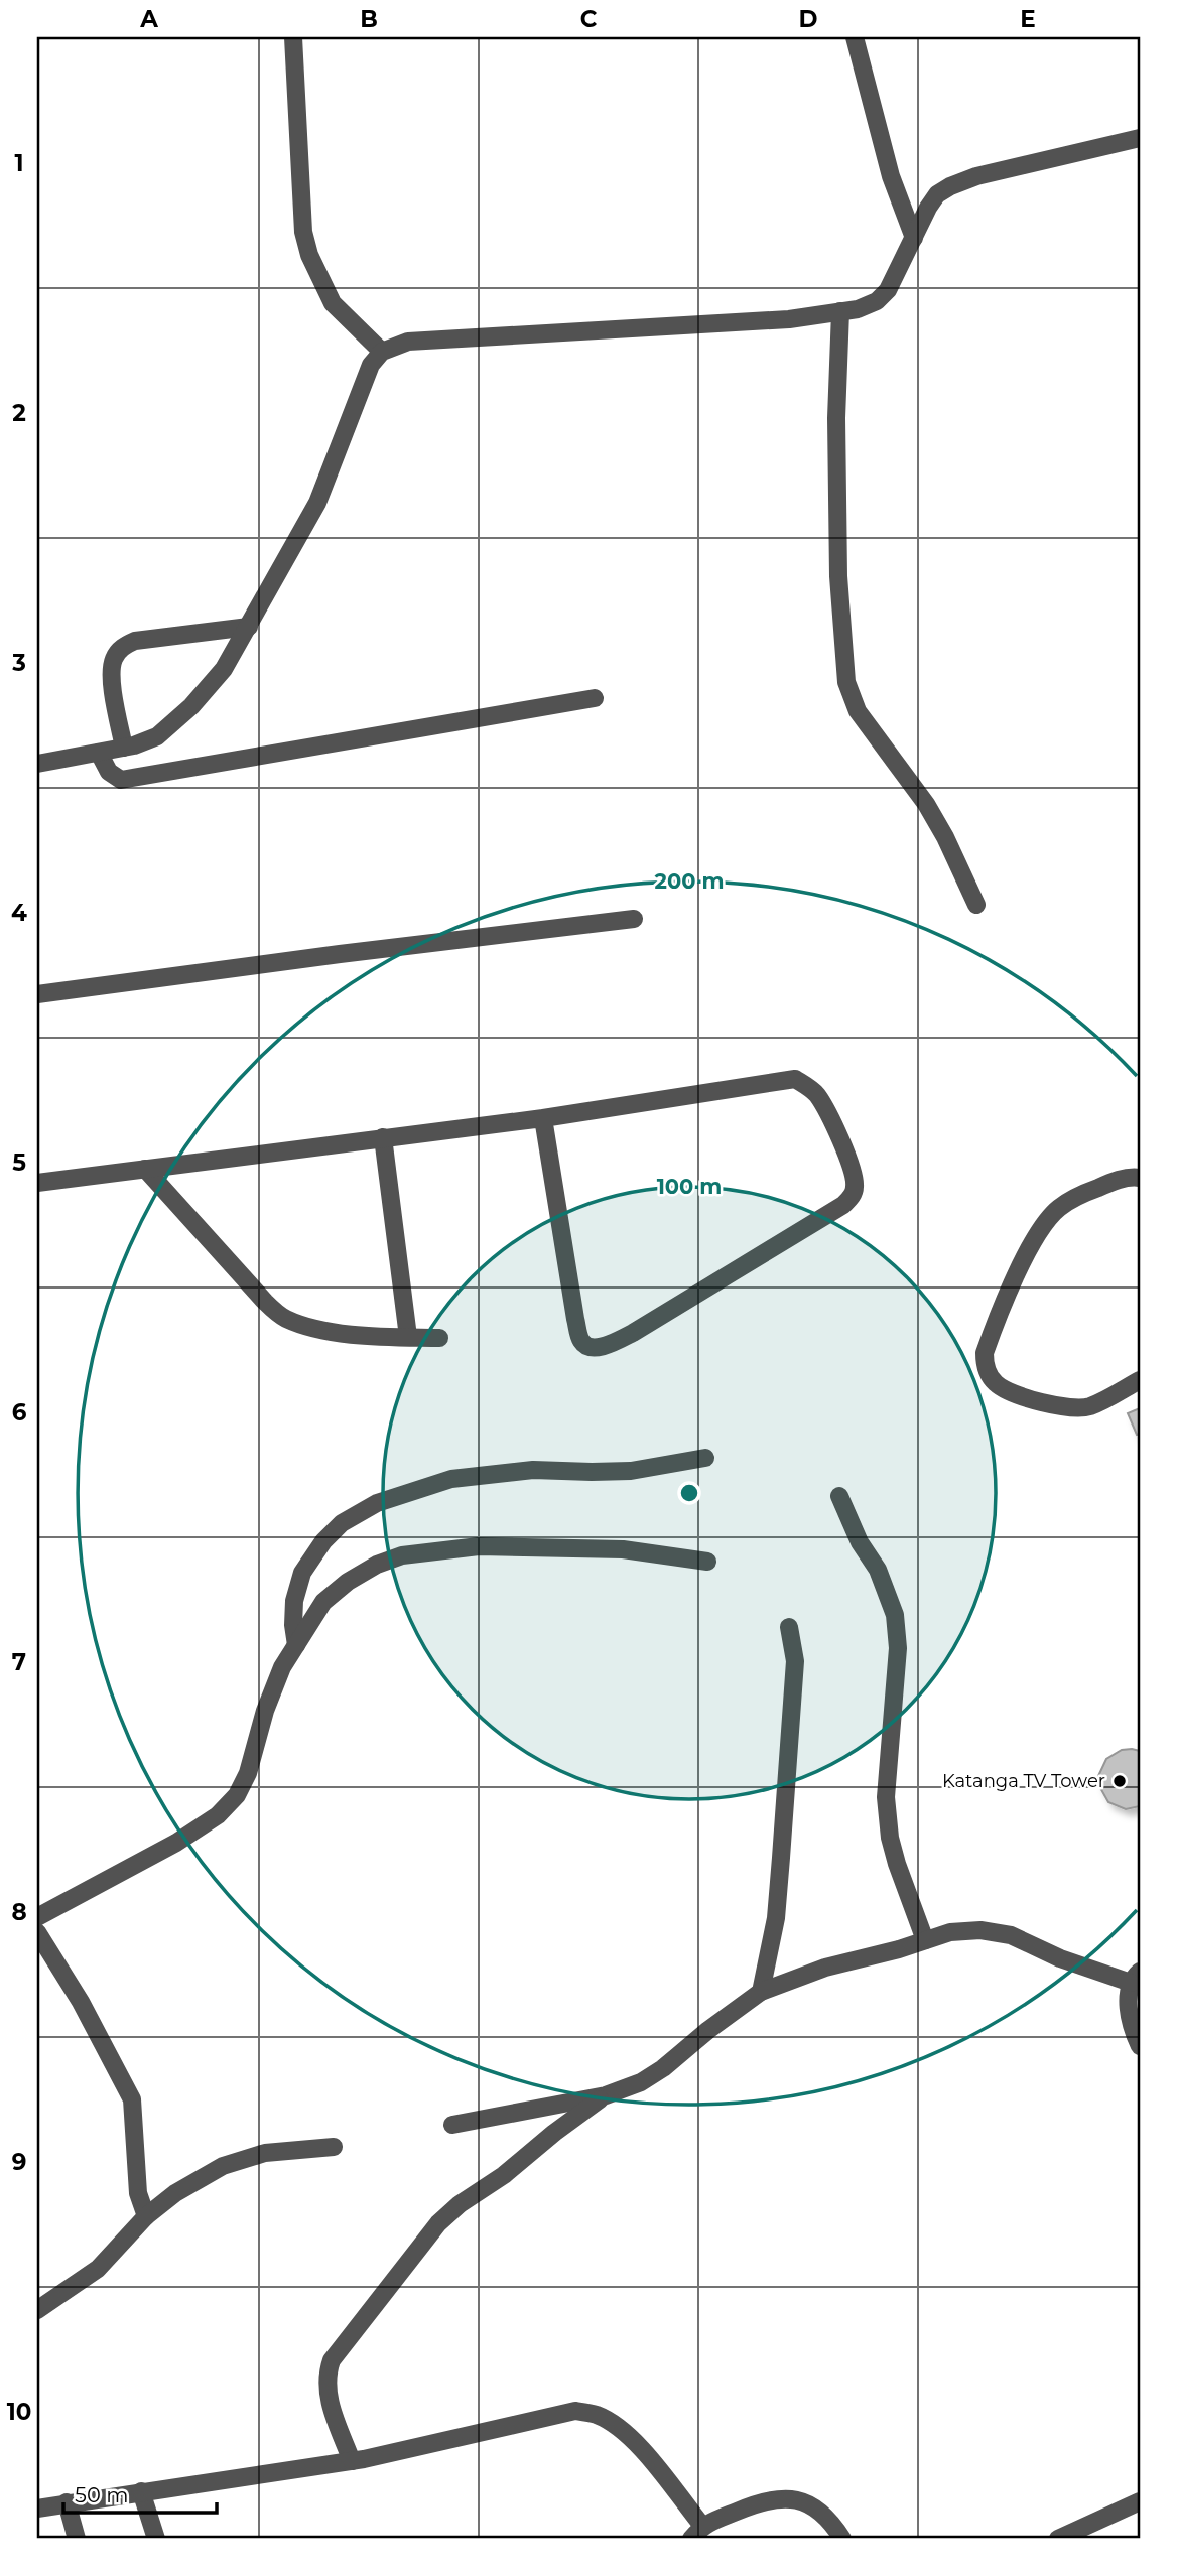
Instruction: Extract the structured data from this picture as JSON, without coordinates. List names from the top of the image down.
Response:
{
  "places": ["Katanga TV Tower"],
  "scale_bar": "50 m",
  "grid": {
    "columns": [
      "A",
      "B",
      "C",
      "D",
      "E"
    ],
    "rows": [
      "1",
      "2",
      "3",
      "4",
      "5",
      "6",
      "7",
      "8",
      "9",
      "10"
    ]
  },
  "rings": ["200 m", "100 m"]
}
